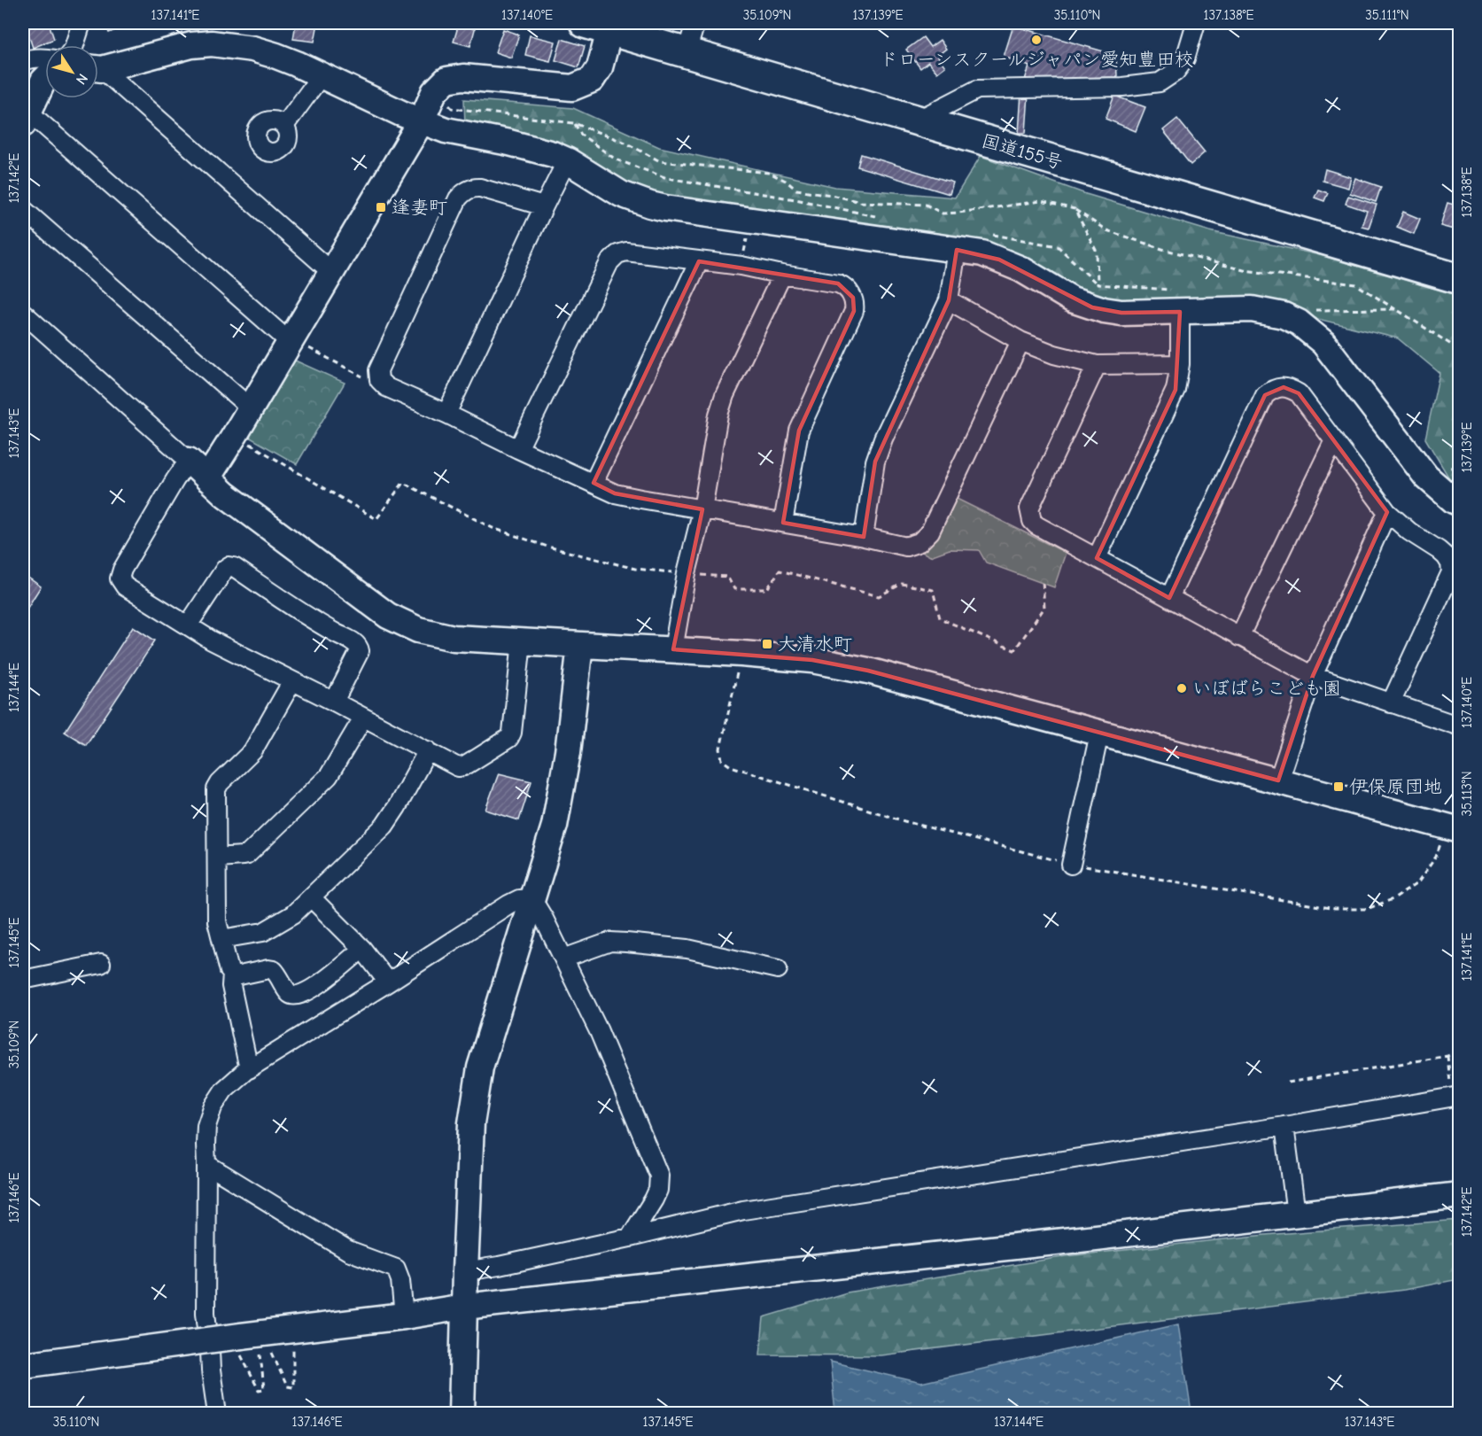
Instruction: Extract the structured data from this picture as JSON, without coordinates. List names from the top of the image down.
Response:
{
  "streets": {
    "highway": ["国道155号"]
  },
  "places": {
    "other": ["ドローンスクールジャパン愛知豊田校", "いぼばらこども園"],
    "transit": ["逢妻町", "大清水町", "伊保原団地"]
  },
  "north": "bottom right",
  "coordinates": [
    "137.141°E",
    "137.140°E",
    "35.109°N",
    "137.139°E",
    "35.110°N",
    "137.138°E",
    "35.111°N",
    "137.142°E",
    "137.143°E",
    "137.144°E",
    "35.113°N",
    "137.145°E",
    "137.146°E"
  ]
}
